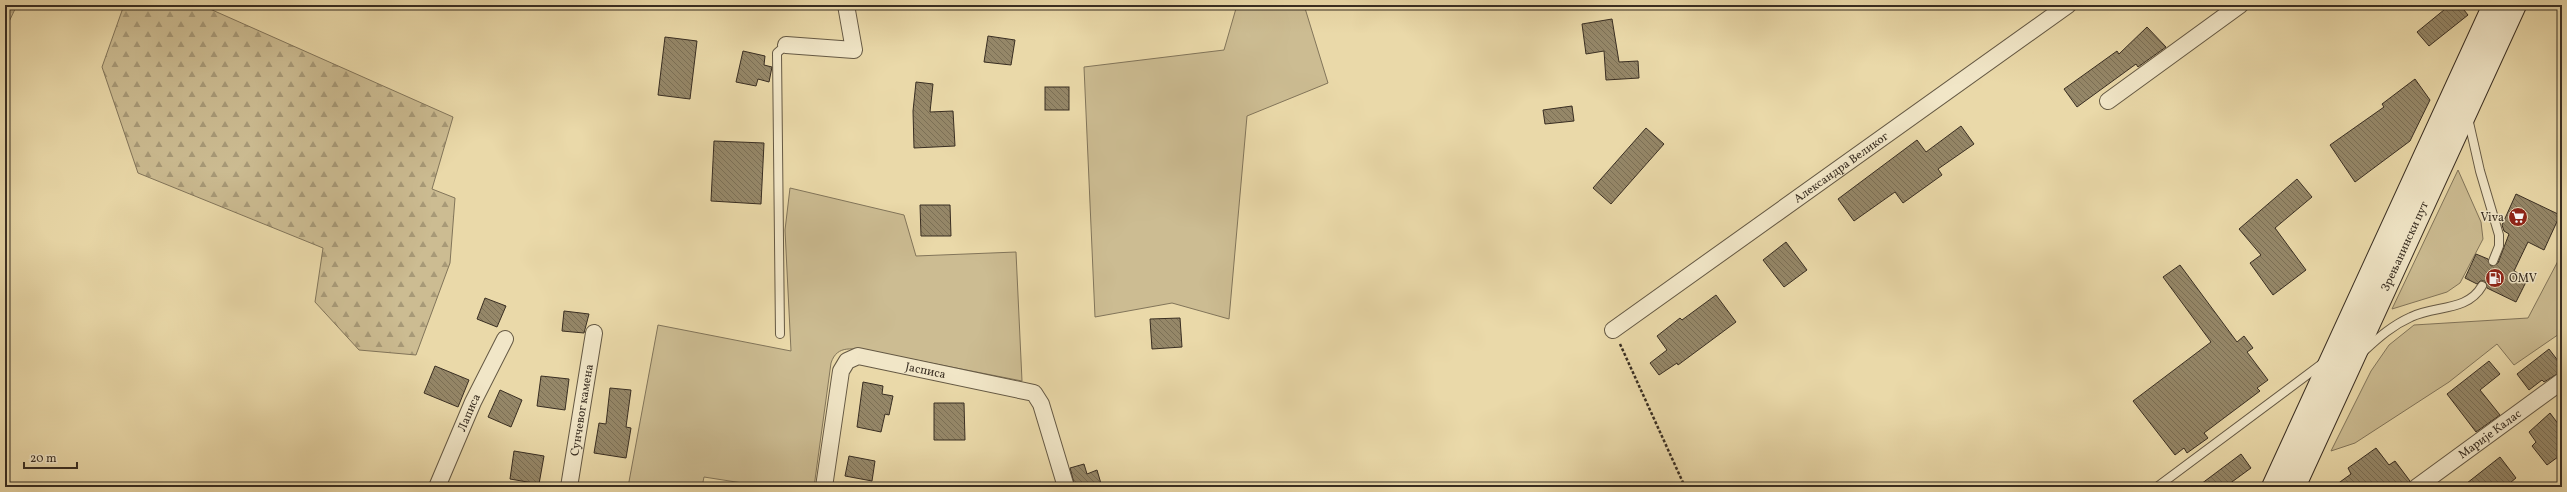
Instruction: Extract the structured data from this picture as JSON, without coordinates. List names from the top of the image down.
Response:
{
  "streets": {
    "main road": ["Зрењанински пут"],
    "street": [
      "Александра Великог",
      "Јасписа",
      "Сунчевог камена",
      "Лаписа",
      "Марије Калас"
    ]
  },
  "places": {
    "supermarket": ["Viva"],
    "fuel station": ["OMV"]
  },
  "scale_bar": "20 m"
}
